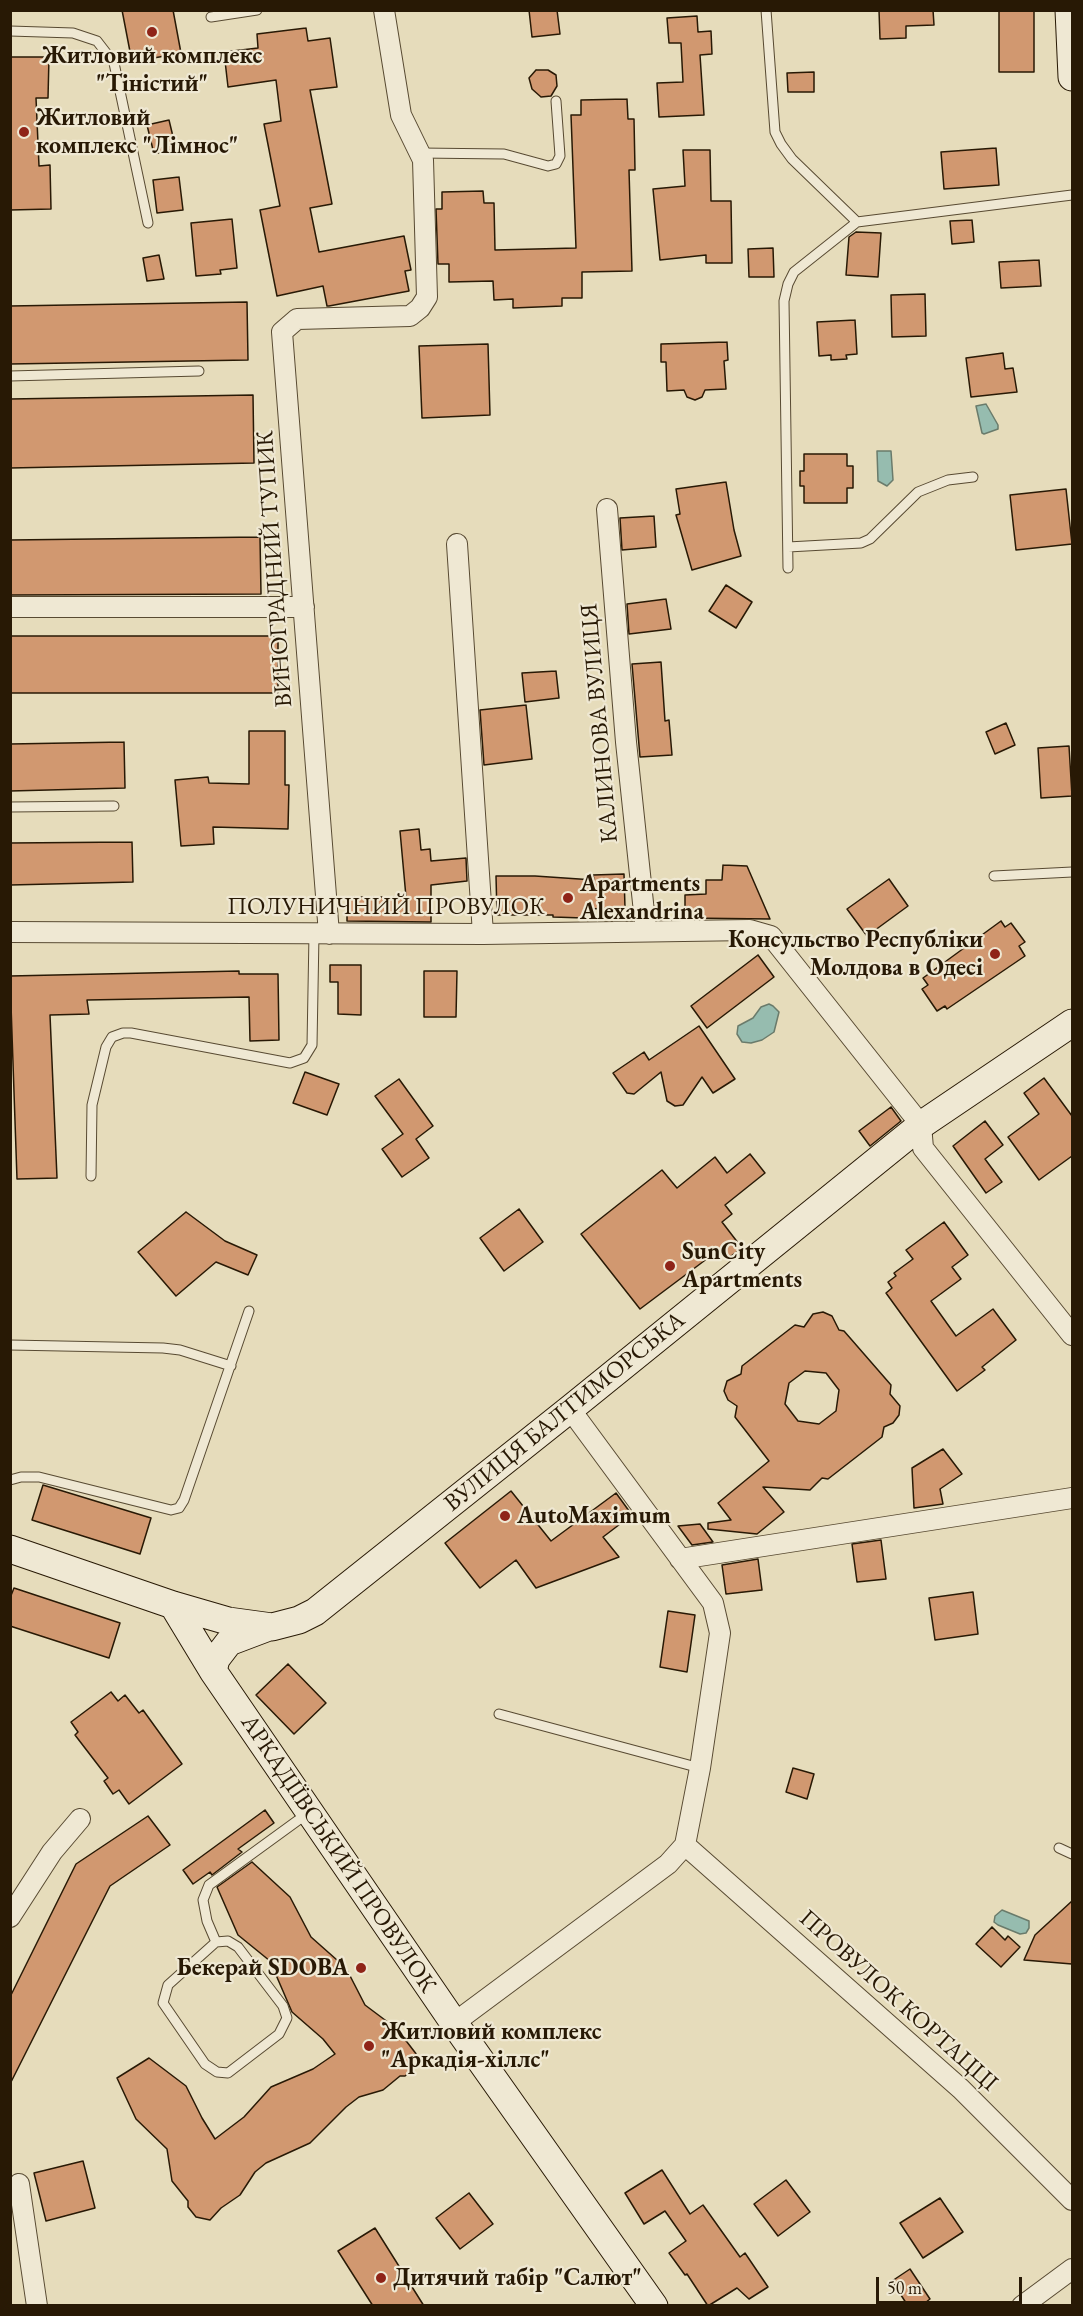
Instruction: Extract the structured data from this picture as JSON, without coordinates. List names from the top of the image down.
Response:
{
  "streets": {
    "main road": ["ВУЛИЦЯ БАЛТИМОРСЬКА", "АРКАДІЇВСЬКИЙ ПРОВУЛОК"],
    "street": [
      "ВИНОГРАДНИЙ ТУПИК",
      "КАЛИНОВА ВУЛИЦЯ",
      "ПОЛУНИЧНИЙ ПРОВУЛОК",
      "ПРОВУЛОК КОРТАЦЦІ"
    ]
  },
  "crossings": [
    ["ВИНОГРАДНИЙ ТУПИК", "ПОЛУНИЧНИЙ ПРОВУЛОК"],
    ["КАЛИНОВА ВУЛИЦЯ", "ПОЛУНИЧНИЙ ПРОВУЛОК"],
    ["ПОЛУНИЧНИЙ ПРОВУЛОК", "ВУЛИЦЯ БАЛТИМОРСЬКА"],
    ["ВУЛИЦЯ БАЛТИМОРСЬКА", "АРКАДІЇВСЬКИЙ ПРОВУЛОК"]
  ],
  "places": [
    "Житловий комплекс \"Тіністий\"",
    "Житловий комплекс \"Лімнос\"",
    "Apartments Alexandrina",
    "Консульство Республіки Молдова в Одесі",
    "SunCity Apartments",
    "AutoMaximum",
    "Бекерай SDOBA",
    "Житловий комплекс \"Аркадія-хіллс\"",
    "Дитячий табір \"Салют\""
  ],
  "scale_bar": "50 m"
}
